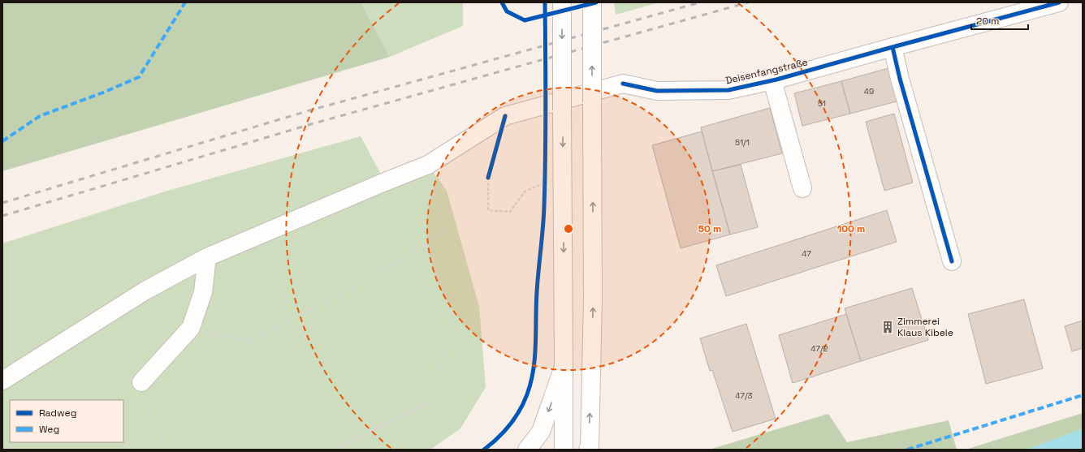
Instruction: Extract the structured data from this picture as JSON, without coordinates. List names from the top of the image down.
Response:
{
  "streets": {
    "main road": ["Deisenfangstraße"]
  },
  "places": {
    "building": ["Zimmerei Klaus Kibele"]
  },
  "house_numbers": [
    "49",
    "51",
    "51/1",
    "47",
    "47/2",
    "47/3"
  ],
  "legend": ["Radweg", "Weg"],
  "scale_bar": "20 m",
  "rings": ["50 m", "100 m"]
}
